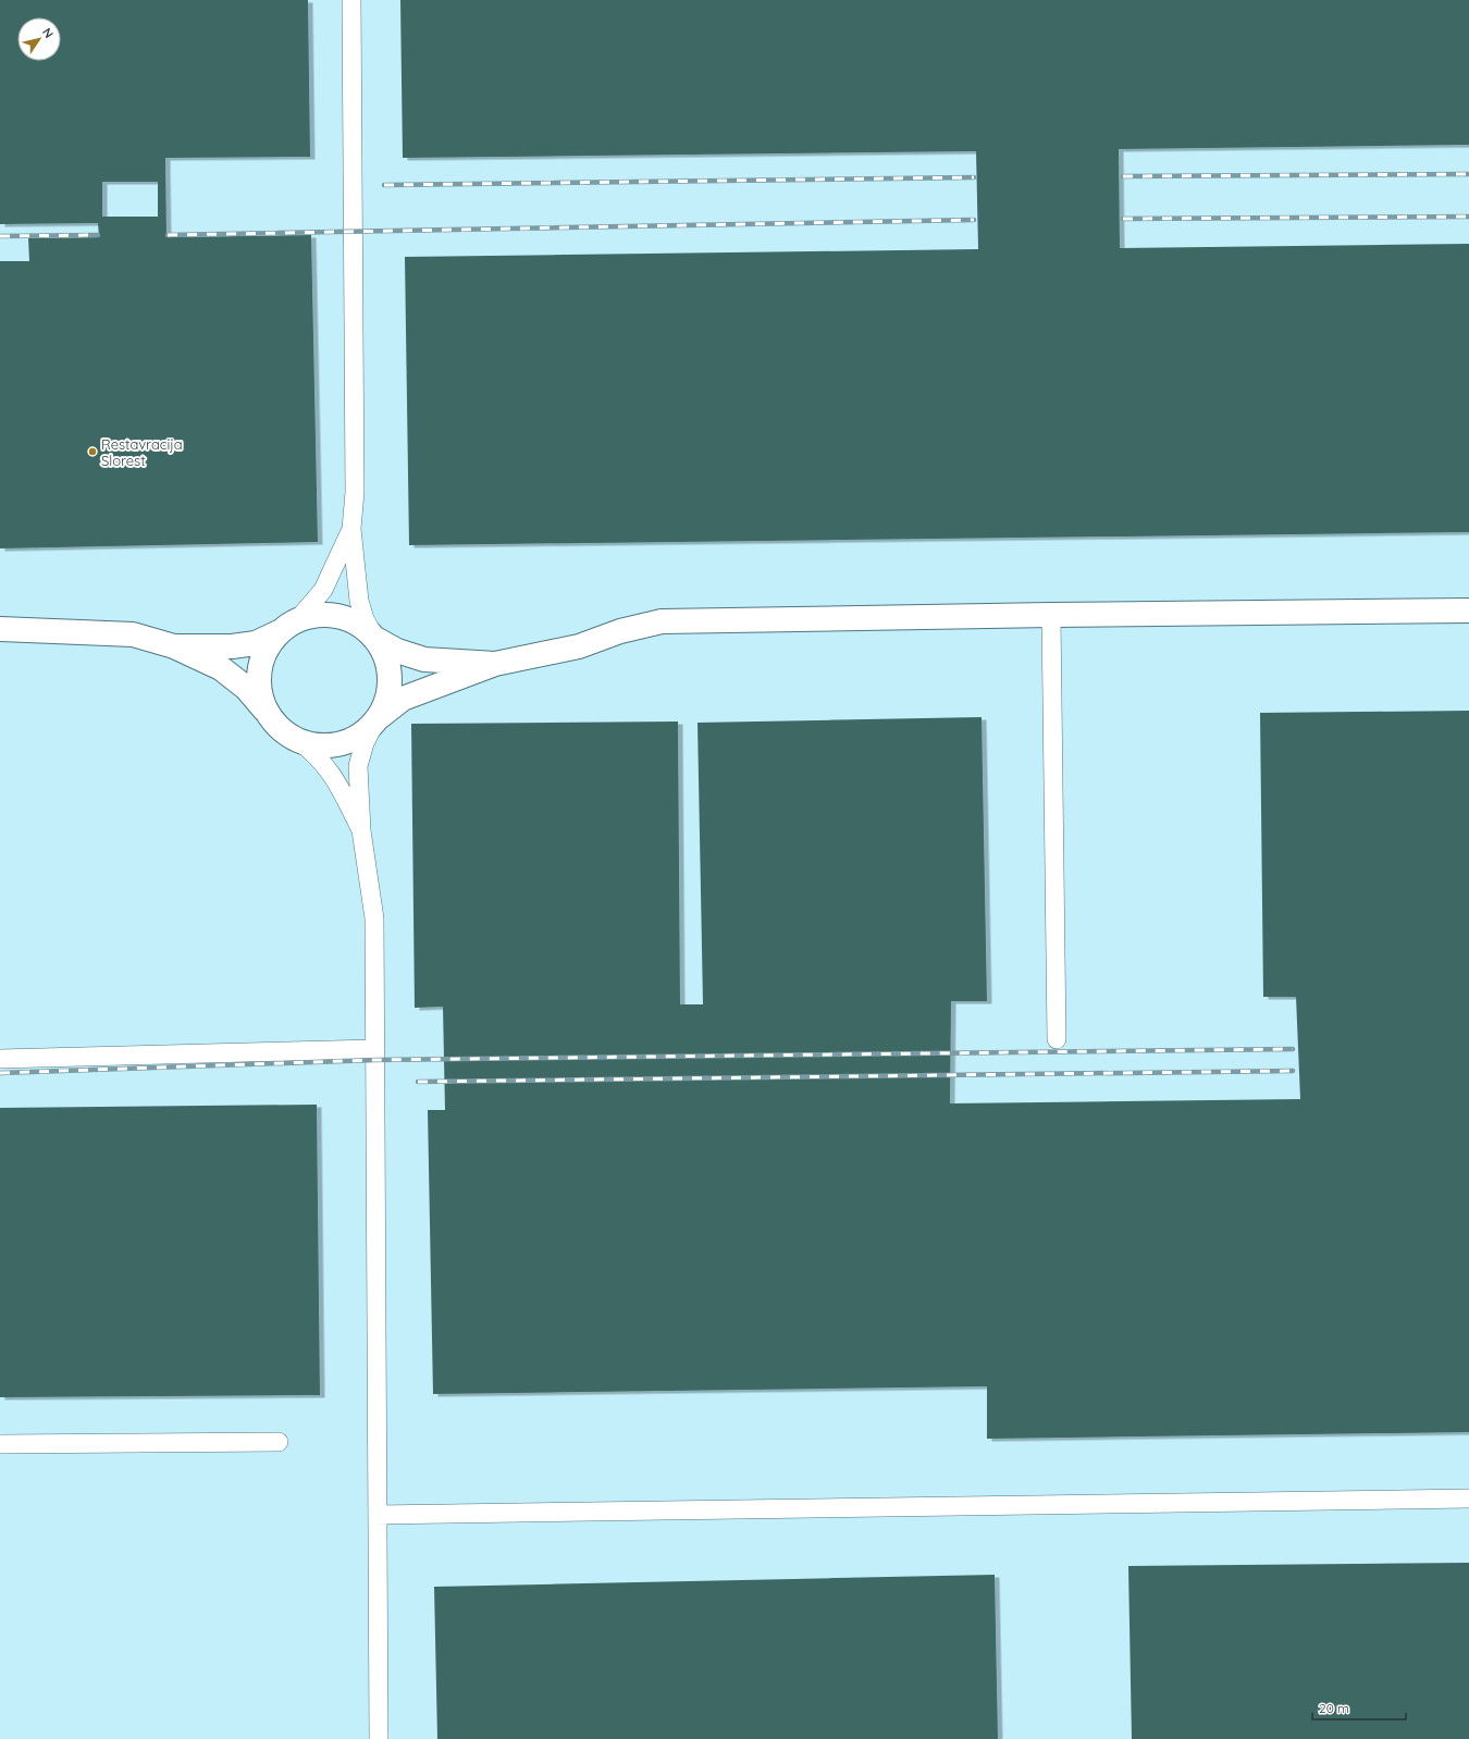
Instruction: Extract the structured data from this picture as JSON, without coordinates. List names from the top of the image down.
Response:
{
  "places": ["Restavracija Slorest"],
  "scale_bar": "20 m",
  "north": "top right"
}
